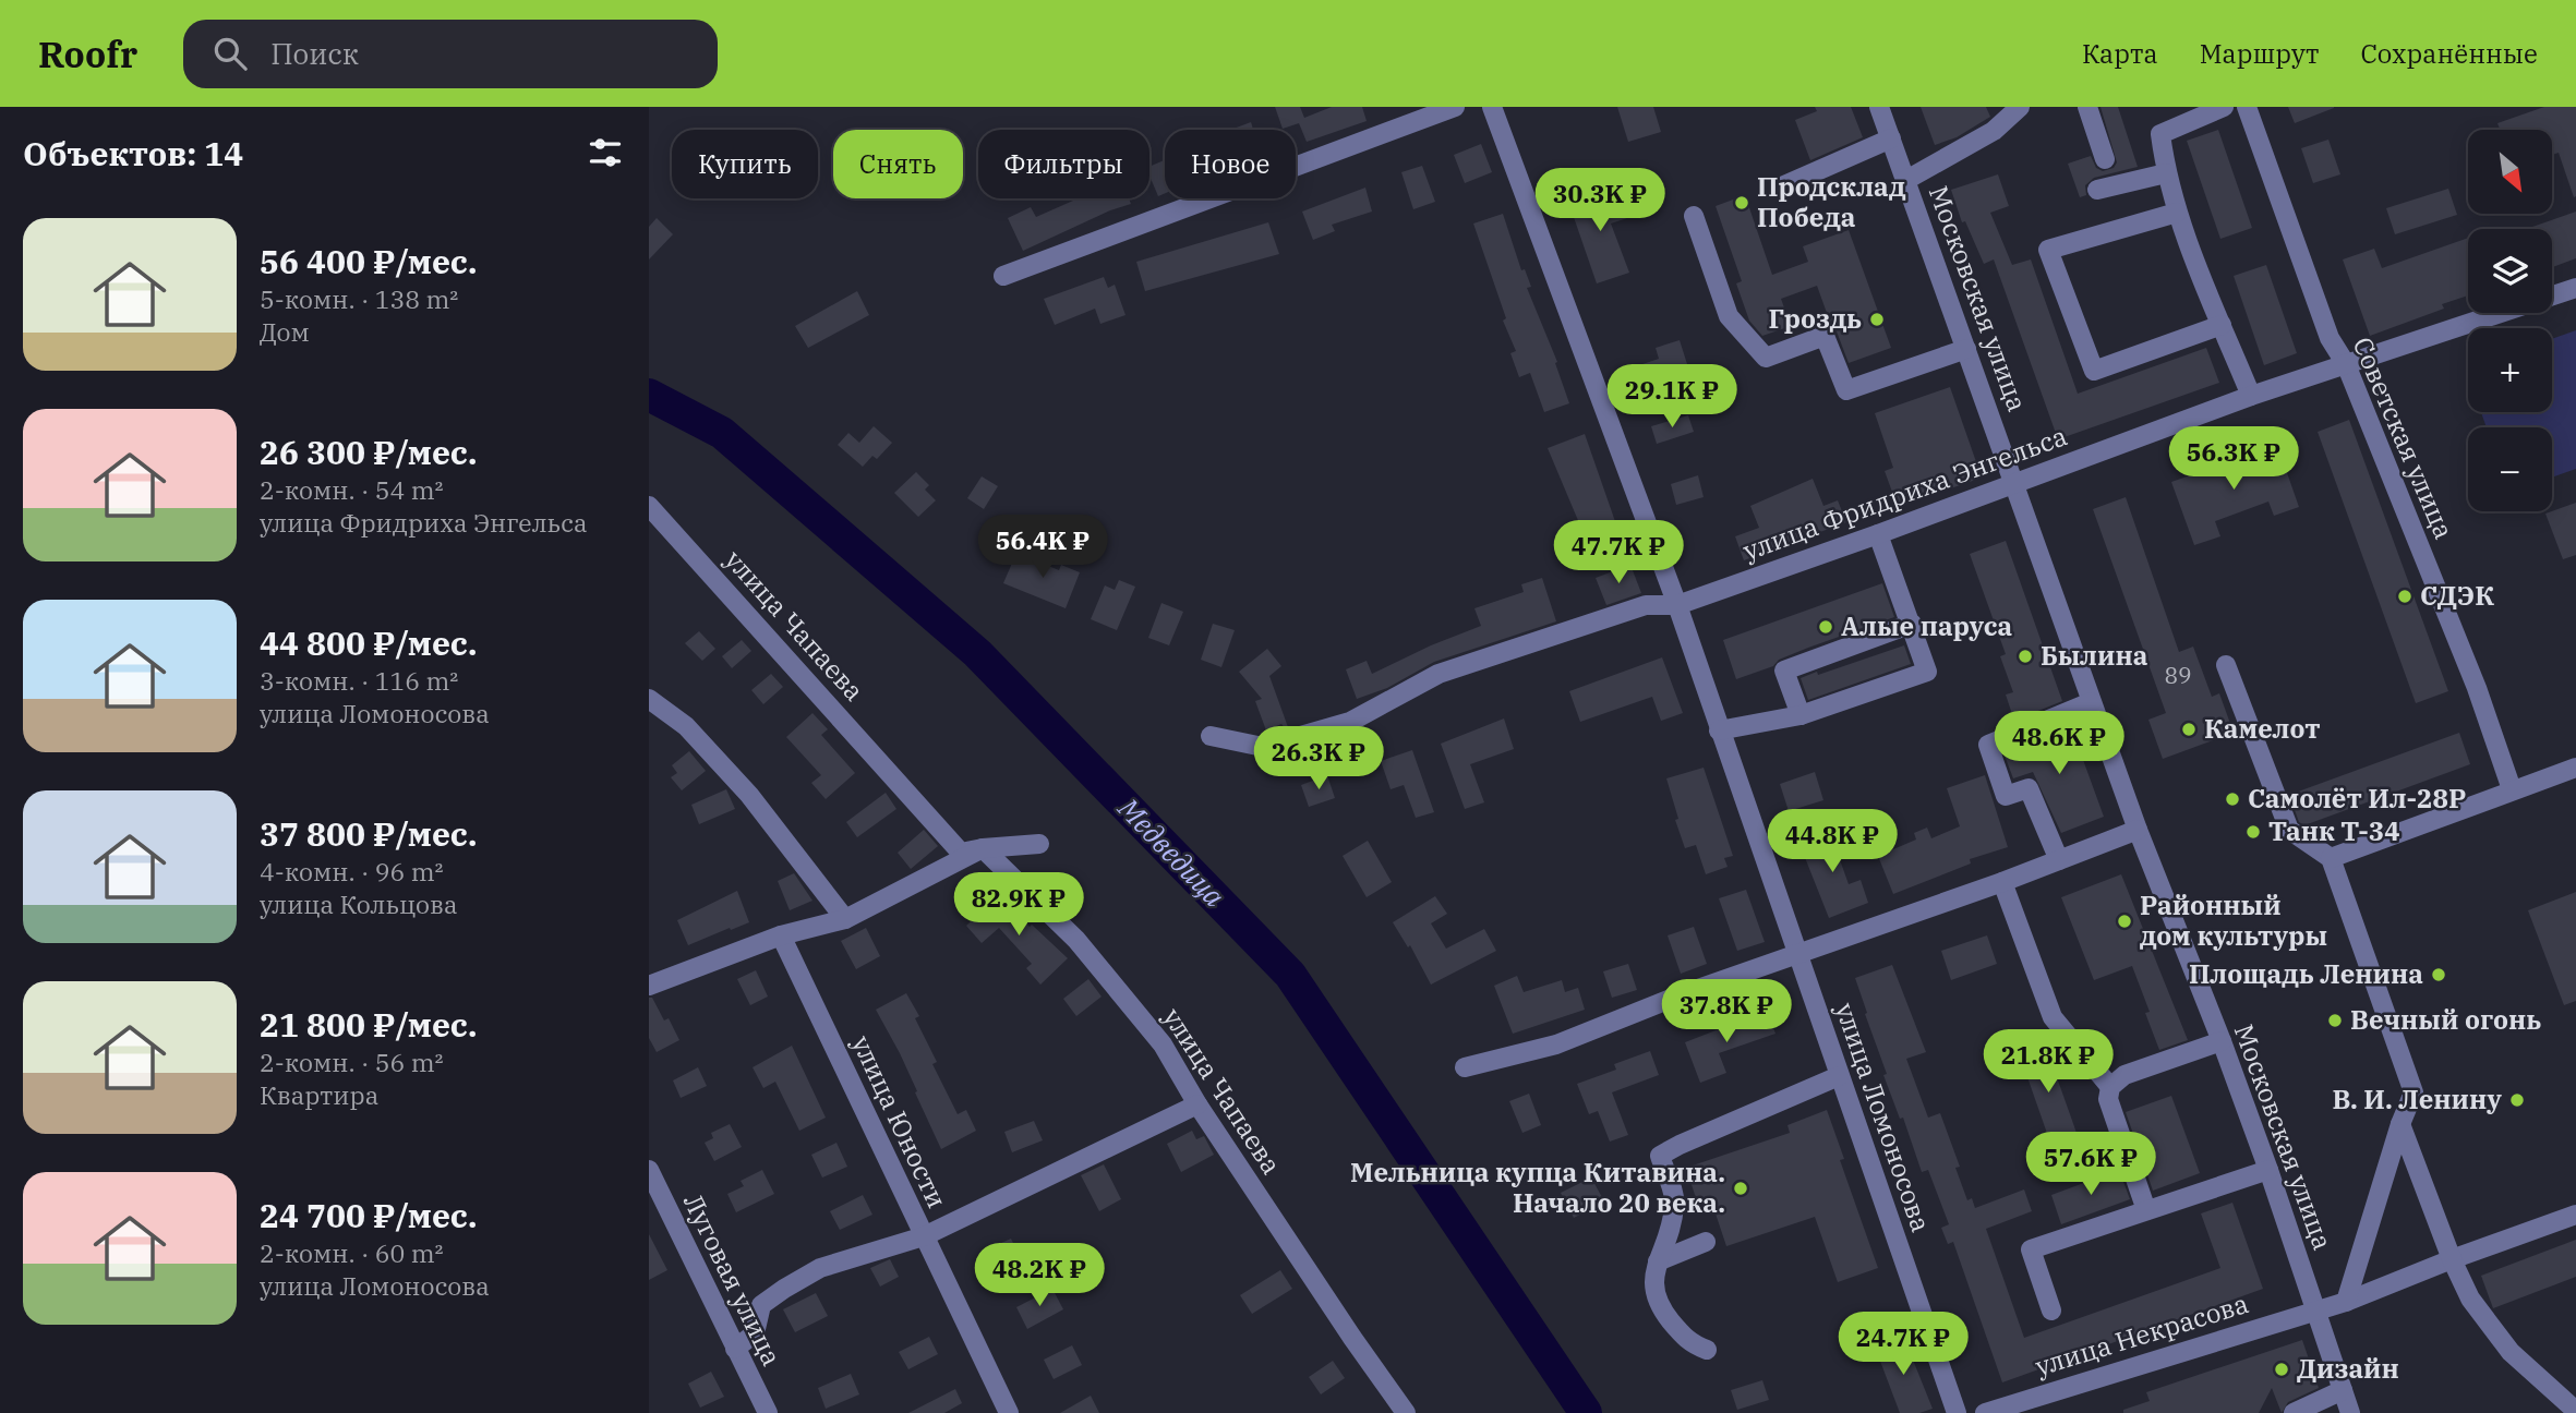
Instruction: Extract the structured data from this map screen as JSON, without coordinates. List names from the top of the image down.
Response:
{
  "streets": {
    "street": [
      "Московская улица",
      "Советская улица",
      "улица Фридриха Энгельса",
      "улица Чапаева",
      "улица Ломоносова",
      "улица Юности",
      "Луговая улица",
      "улица Некрасова"
    ]
  },
  "crossings": [
    ["Московская улица", "улица Фридриха Энгельса"],
    ["Московская улица", "улица Некрасова"],
    ["Советская улица", "улица Фридриха Энгельса"],
    ["улица Фридриха Энгельса", "улица Ломоносова"]
  ],
  "water": ["Медведица"],
  "places": [
    "Продсклад Победа",
    "Гроздь",
    "СДЭК",
    "Алые паруса",
    "Былина",
    "Камелот",
    "Самолёт Ил-28Р",
    "Танк Т-34",
    "Районный дом культуры",
    "Площадь Ленина",
    "Вечный огонь",
    "В. И. Ленину",
    "Мельница купца Китавина. Начало 20 века.",
    "Дизайн"
  ],
  "house_numbers": ["89"],
  "north": "bottom right",
  "page": {
    "header": "Roofr",
    "search": "Поиск",
    "nav": ["Карта", "Маршрут", "Сохранённые"],
    "heading": "Объектов: 14",
    "map_buttons": ["+", "−"],
    "chip": [
      "Купить",
      "Снять",
      "Фильтры",
      "Новое"
    ],
    "price": [
      "30.3K ₽",
      "29.1K ₽",
      "56.3K ₽",
      "56.4K ₽",
      "47.7K ₽",
      "48.6K ₽",
      "26.3K ₽",
      "44.8K ₽",
      "82.9K ₽",
      "37.8K ₽",
      "21.8K ₽",
      "57.6K ₽",
      "48.2K ₽",
      "24.7K ₽"
    ],
    "list": [
      {
        "name": "56 400 ₽/мес.",
        "note": "5-комн. · 138 m² · Дом"
      },
      {
        "name": "26 300 ₽/мес.",
        "note": "2-комн. · 54 m² · улица Фридриха Энгельса"
      },
      {
        "name": "44 800 ₽/мес.",
        "note": "3-комн. · 116 m² · улица Ломоносова"
      },
      {
        "name": "37 800 ₽/мес.",
        "note": "4-комн. · 96 m² · улица Кольцова"
      },
      {
        "name": "21 800 ₽/мес.",
        "note": "2-комн. · 56 m² · Квартира"
      },
      {
        "name": "24 700 ₽/мес.",
        "note": "2-комн. · 60 m² · улица Ломоносова"
      }
    ]
  }
}
